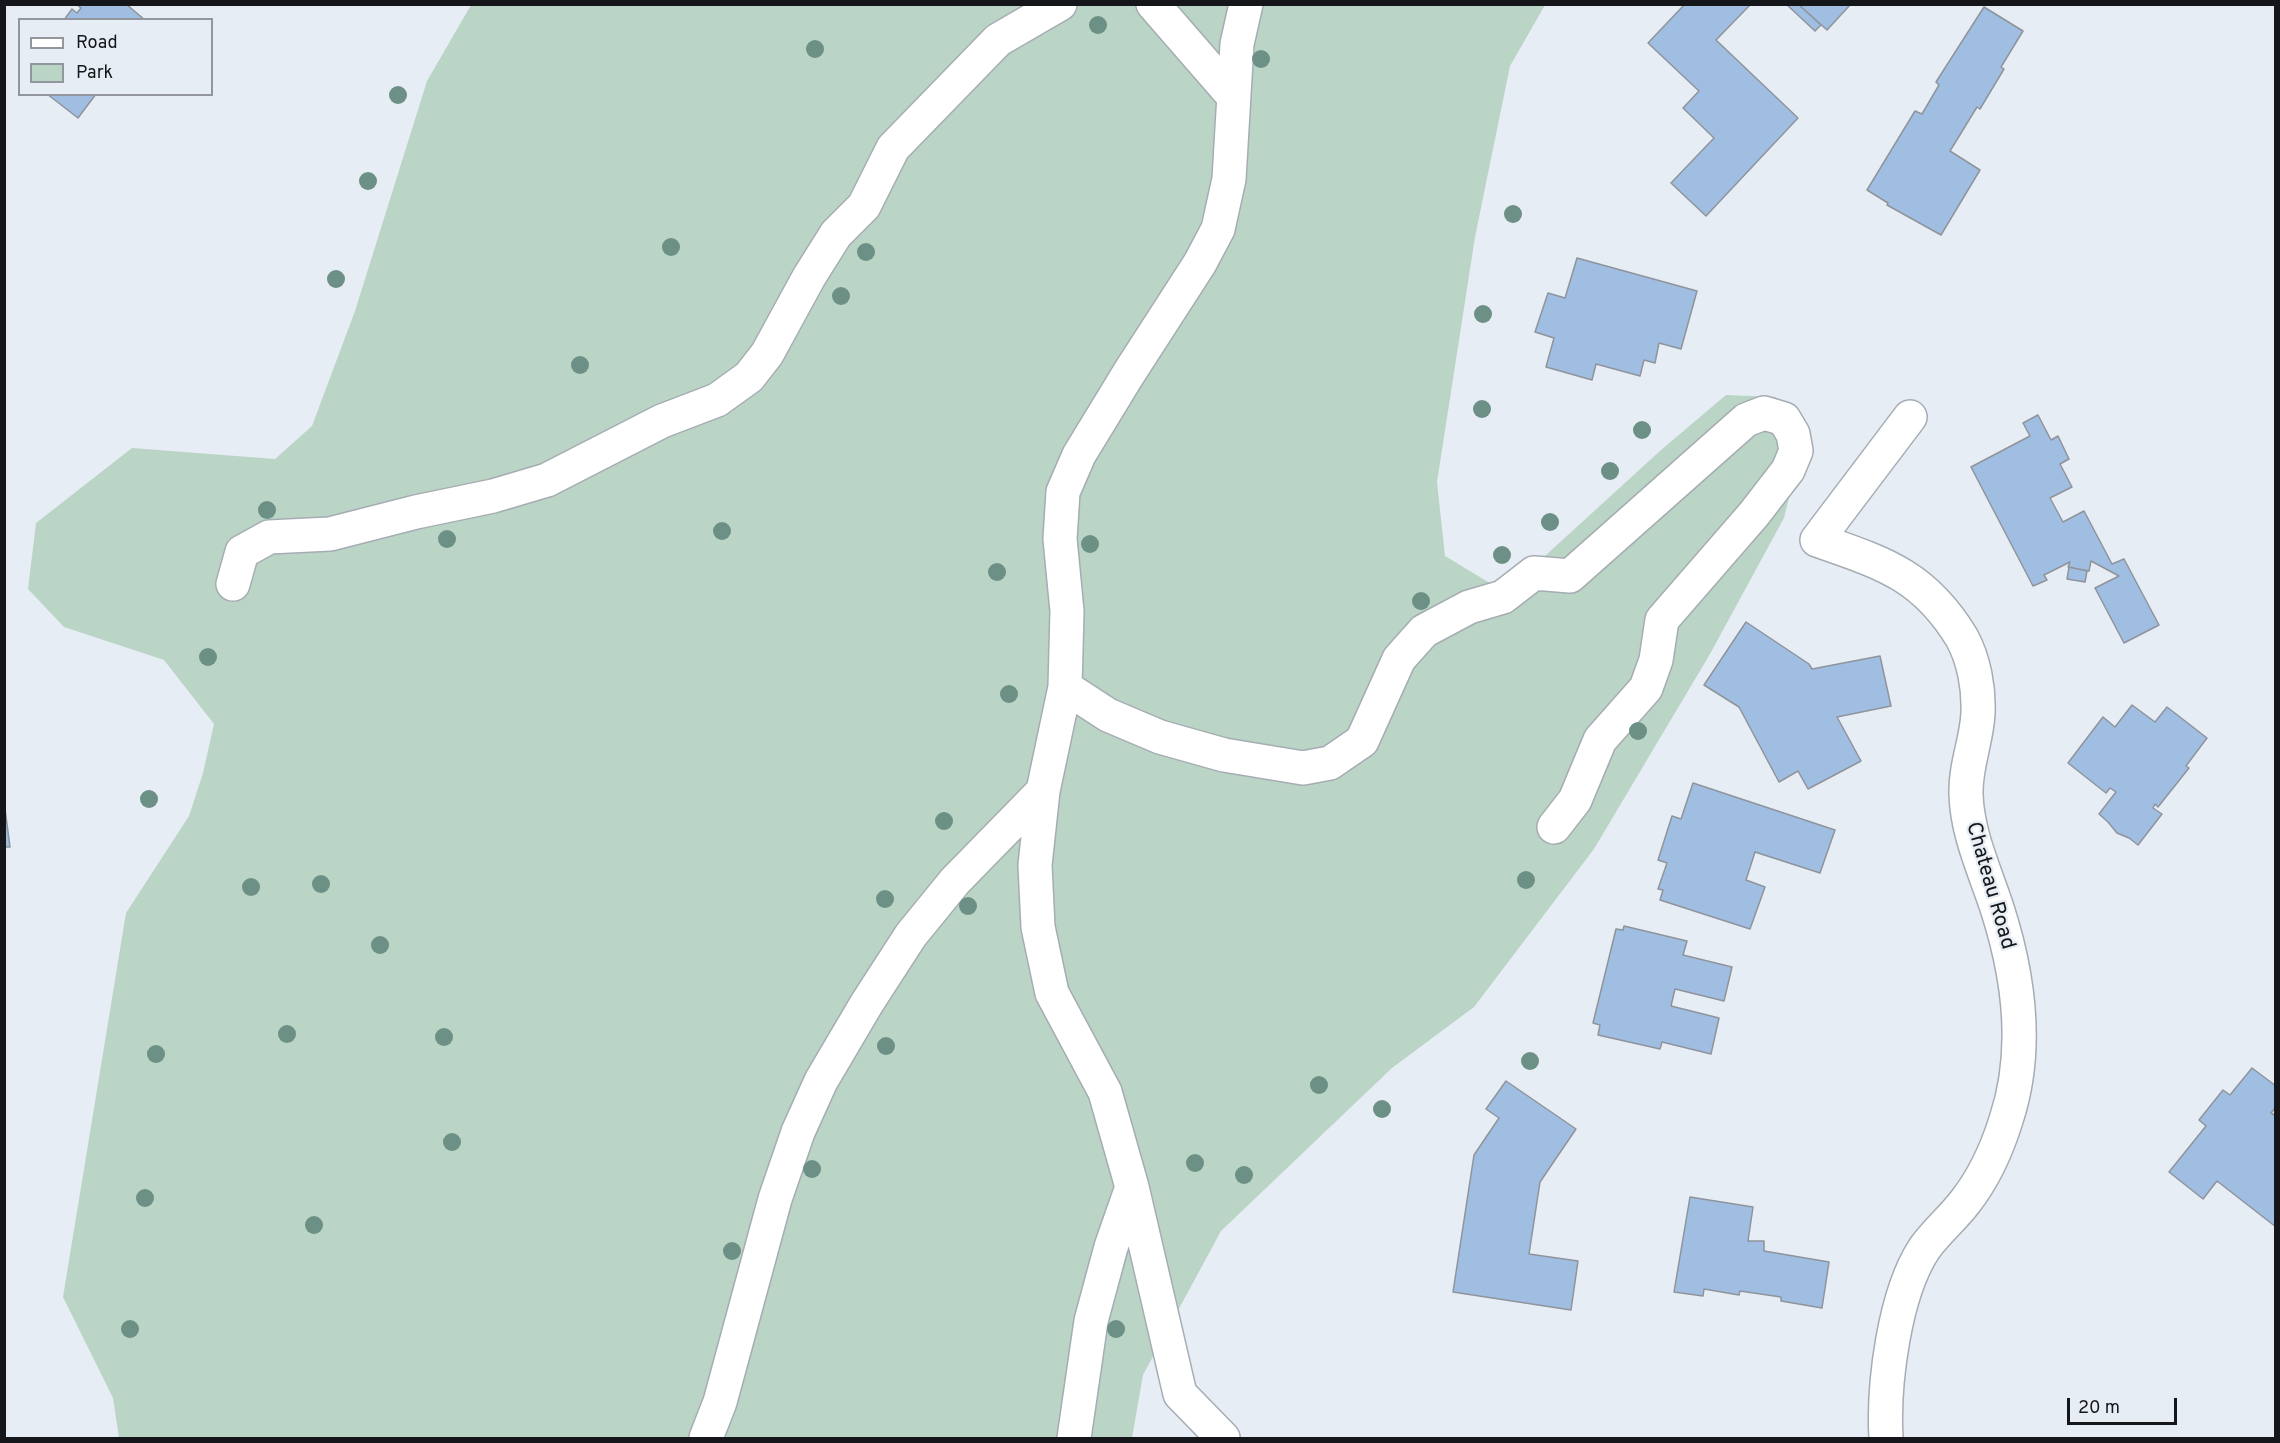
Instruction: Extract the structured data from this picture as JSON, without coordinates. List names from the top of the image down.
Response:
{
  "streets": {
    "street": ["Chateau Road"]
  },
  "legend": ["Road", "Park"],
  "scale_bar": "20 m"
}
